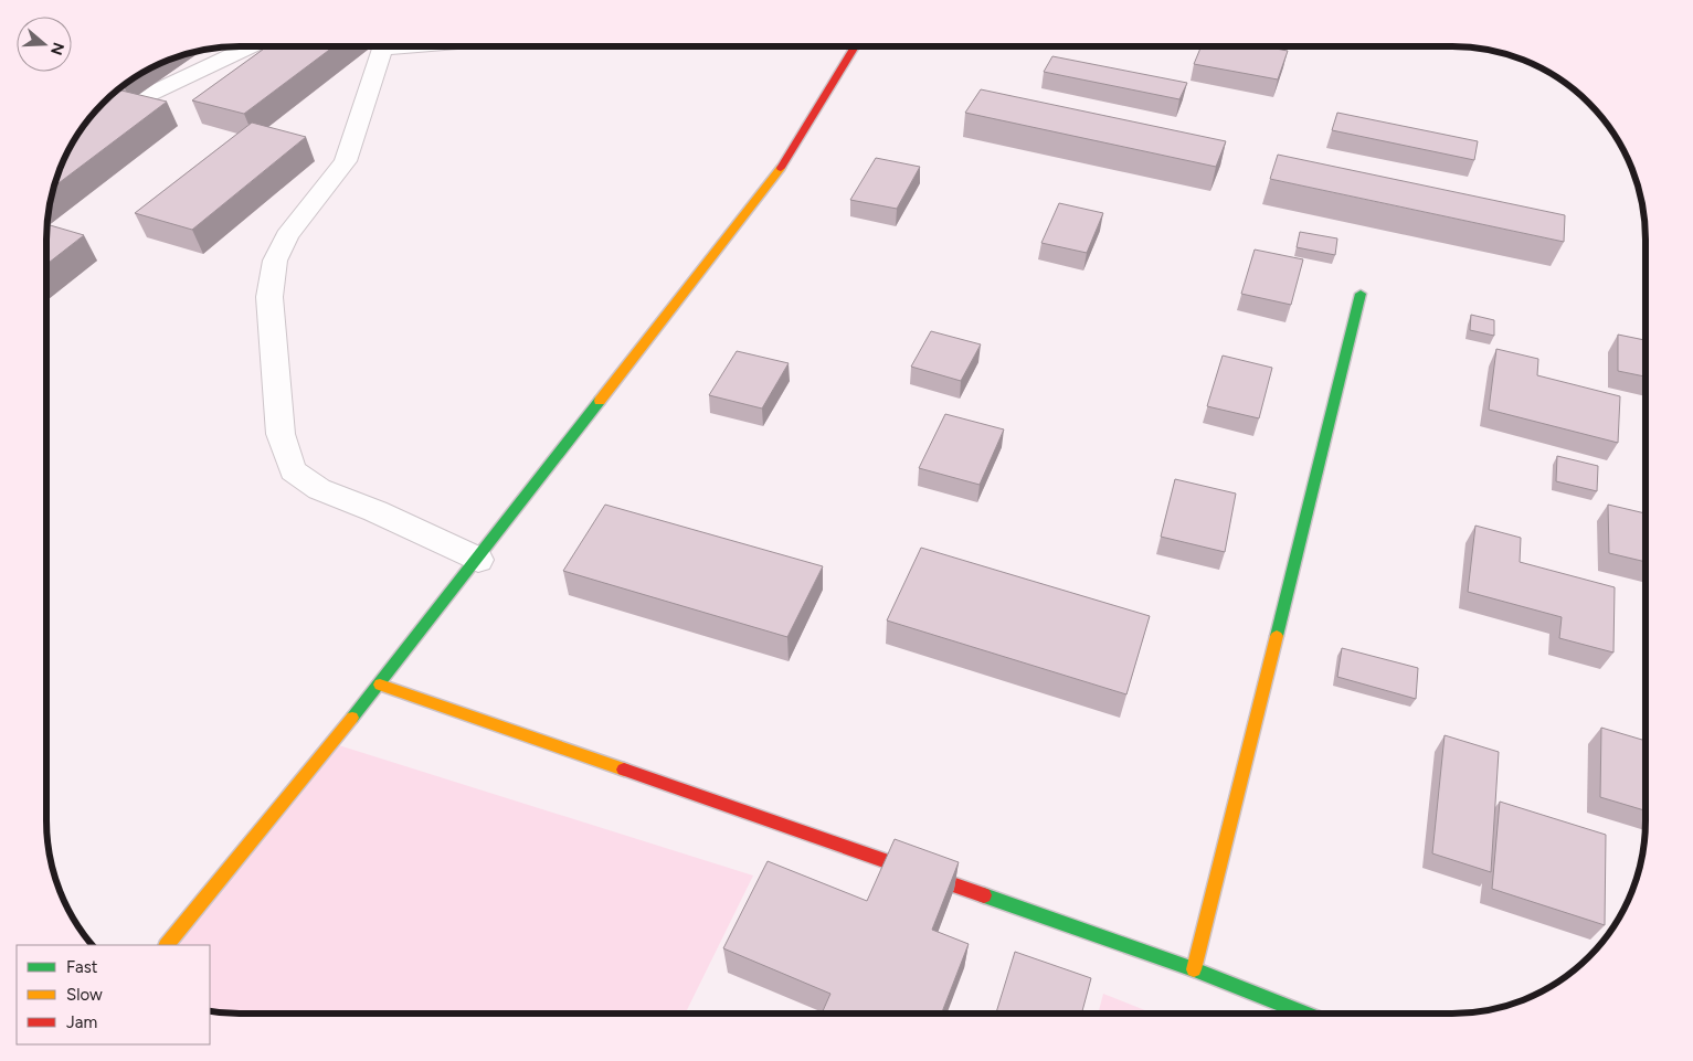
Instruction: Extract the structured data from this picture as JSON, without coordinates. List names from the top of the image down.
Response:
{
  "legend": ["Fast", "Slow", "Jam"],
  "north": "right"
}
